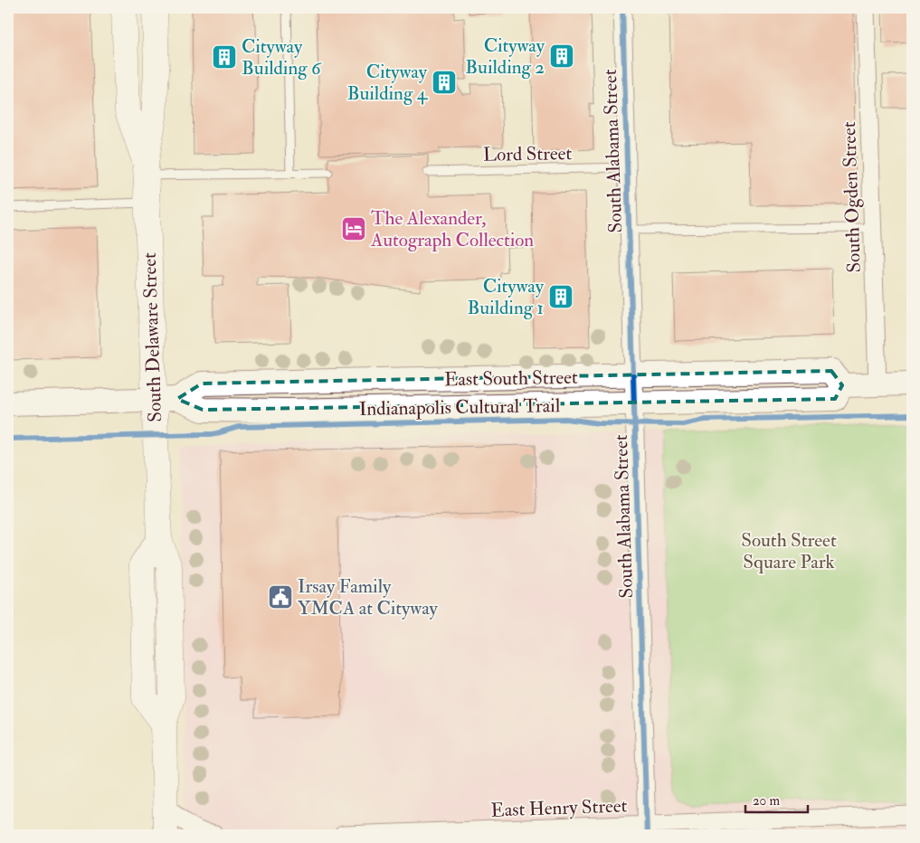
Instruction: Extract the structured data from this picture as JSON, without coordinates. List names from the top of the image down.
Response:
{
  "streets": {
    "main road": ["South Delaware Street", "East South Street"],
    "street": ["South Alabama Street", "South Ogden Street", "East Henry Street"],
    "lane": ["Lord Street"],
    "cycle path": ["Indianapolis Cultural Trail"]
  },
  "crossings": [
    ["South Alabama Street", "Lord Street"],
    ["South Alabama Street", "East South Street"],
    ["South Alabama Street", "East Henry Street"],
    ["South Delaware Street", "East South Street"]
  ],
  "parks": ["South Street Square Park"],
  "places": {
    "building": [
      "Cityway Building 2",
      "Cityway Building 6",
      "Cityway Building 4",
      "Cityway Building 1"
    ],
    "hotel": ["The Alexander, Autograph Collection"],
    "public building": ["Irsay Family YMCA at Cityway"]
  },
  "scale_bar": "20 m"
}
